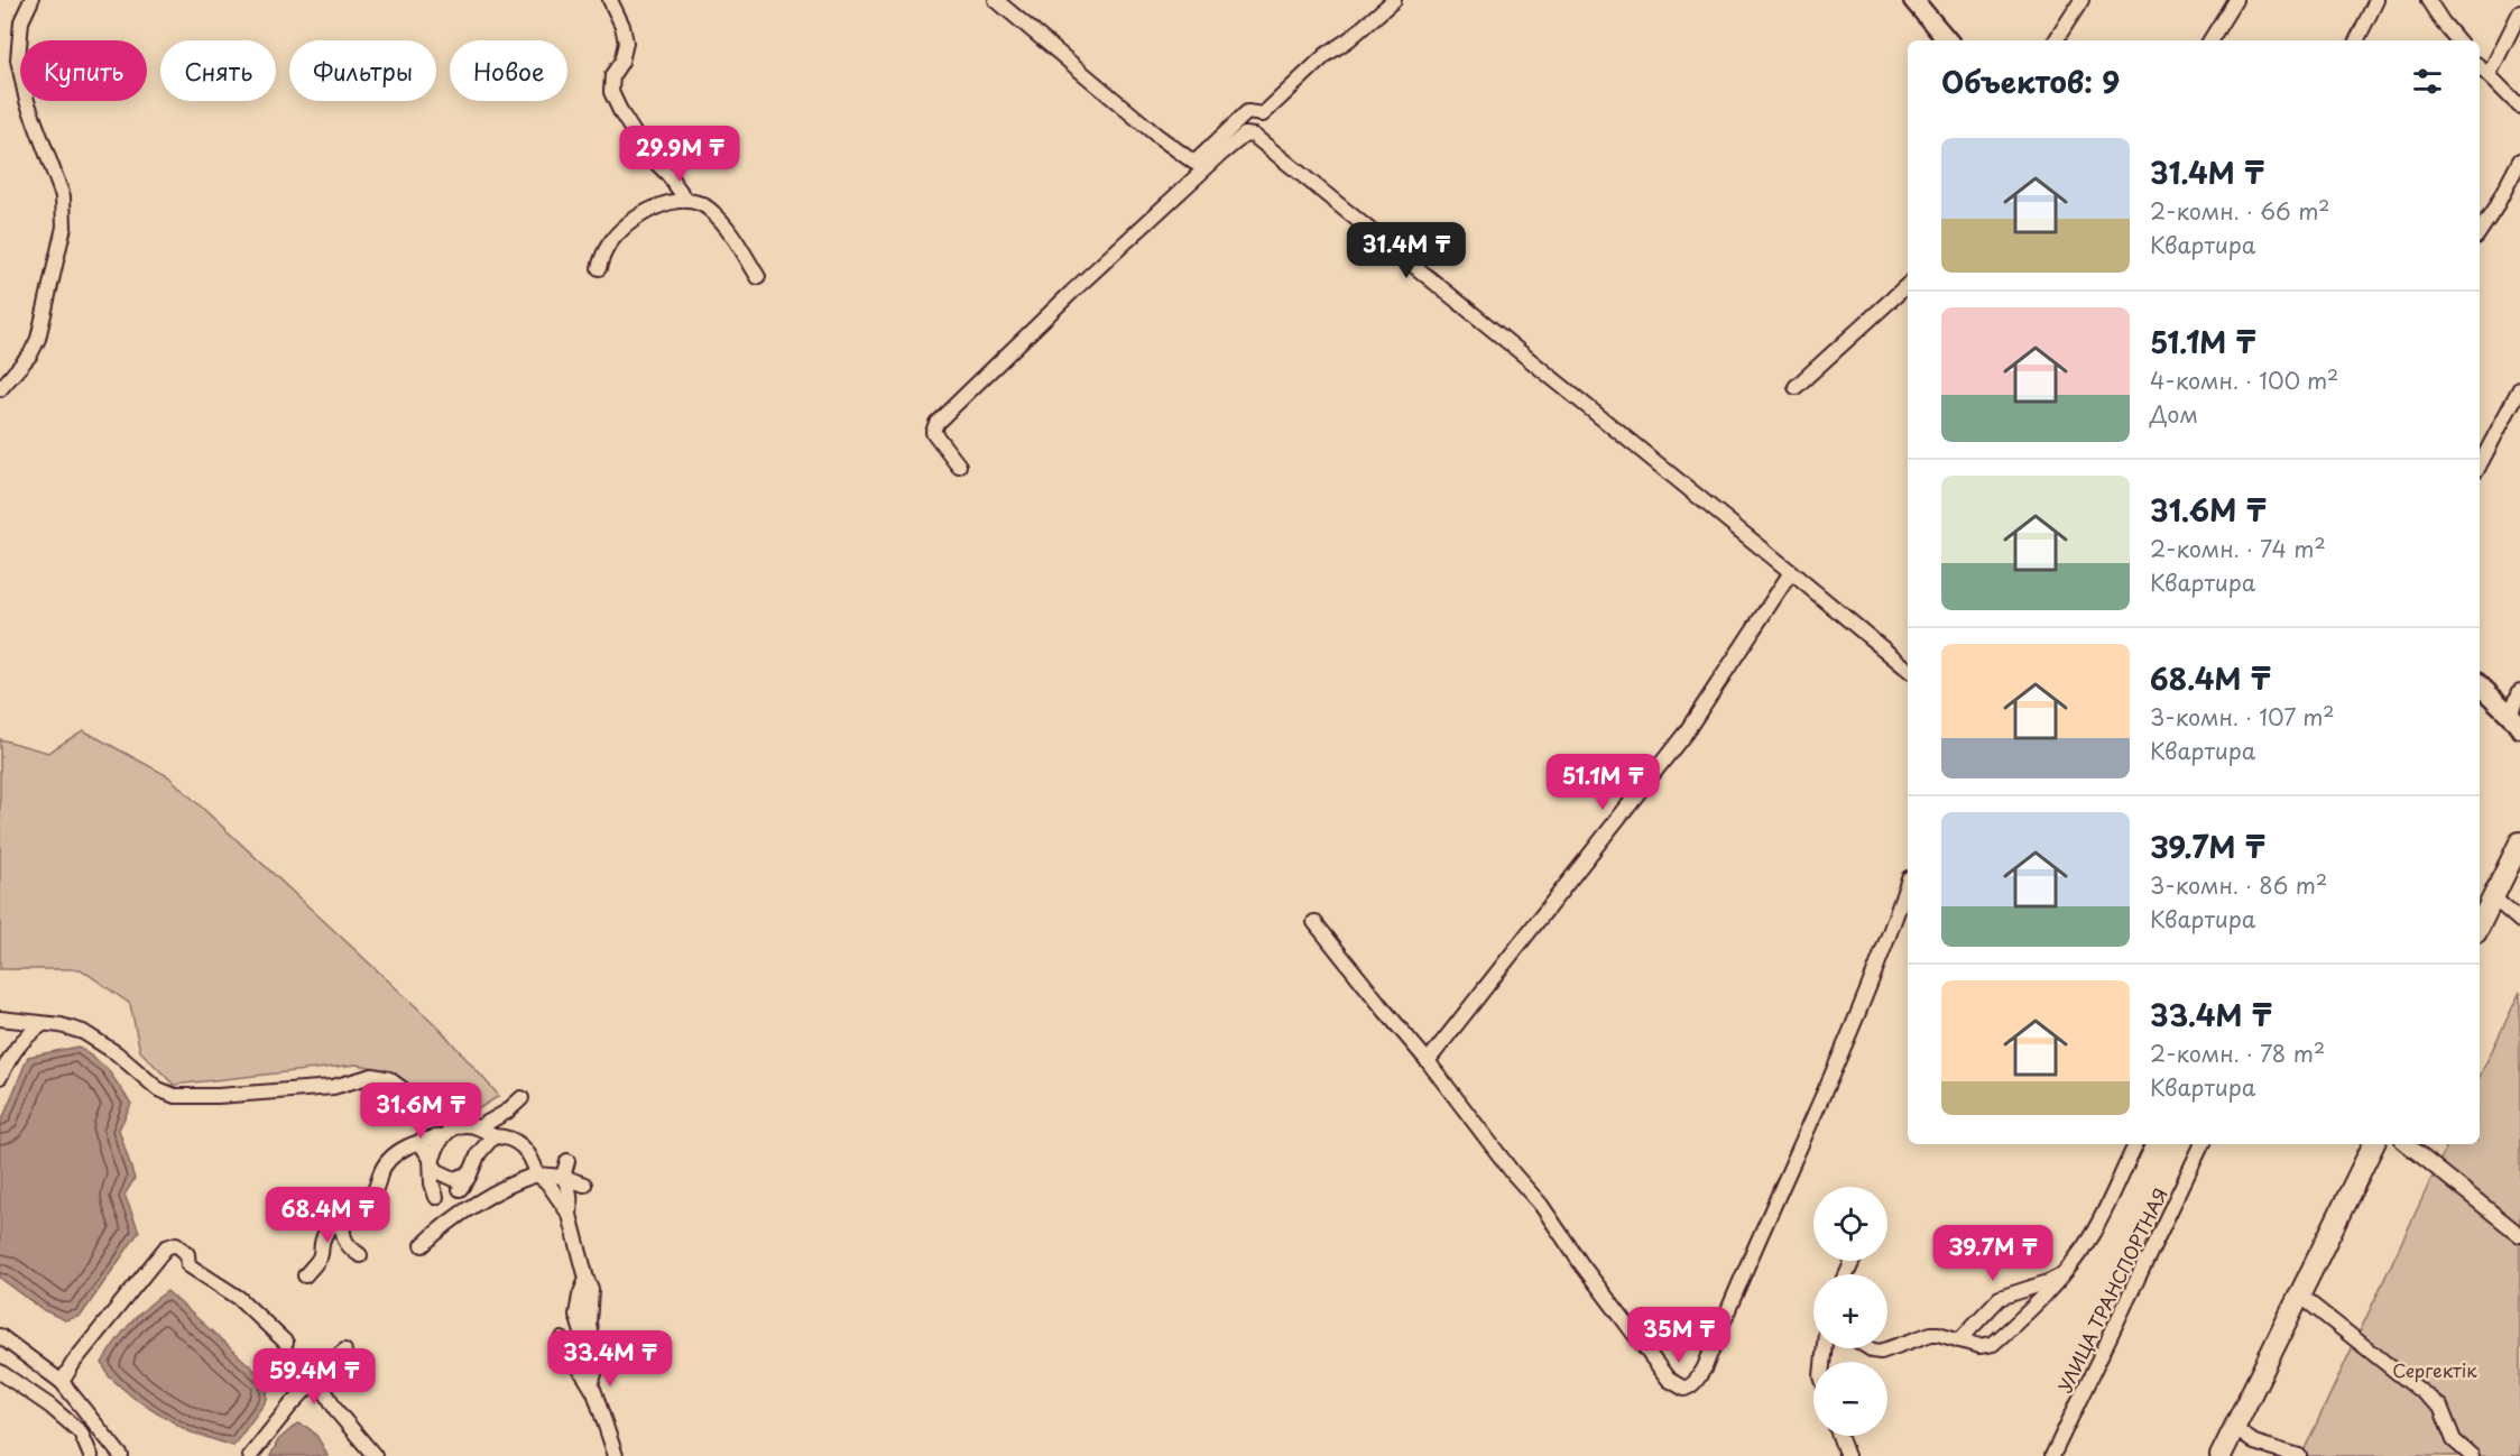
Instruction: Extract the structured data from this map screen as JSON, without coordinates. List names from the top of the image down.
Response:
{
  "streets": {
    "street": ["УЛИЦА ТРАНСПОРТНАЯ"]
  },
  "parks": ["Сергектік"],
  "page": {
    "chip": [
      "Купить",
      "Снять",
      "Фильтры",
      "Новое"
    ],
    "heading": "Объектов: 9",
    "list": [
      {
        "name": "31.4M ₸",
        "note": "2-комн. · 66 m² · Квартира"
      },
      {
        "name": "51.1M ₸",
        "note": "4-комн. · 100 m² · Дом"
      },
      {
        "name": "31.6M ₸",
        "note": "2-комн. · 74 m² · Квартира"
      },
      {
        "name": "68.4M ₸",
        "note": "3-комн. · 107 m² · Квартира"
      },
      {
        "name": "39.7M ₸",
        "note": "3-комн. · 86 m² · Квартира"
      },
      {
        "name": "33.4M ₸",
        "note": "2-комн. · 78 m² · Квартира"
      }
    ],
    "price": [
      "29.9M ₸",
      "31.4M ₸",
      "51.1M ₸",
      "31.6M ₸",
      "68.4M ₸",
      "39.7M ₸",
      "35M ₸",
      "33.4M ₸",
      "59.4M ₸"
    ],
    "map_buttons": ["+", "−"]
  }
}
